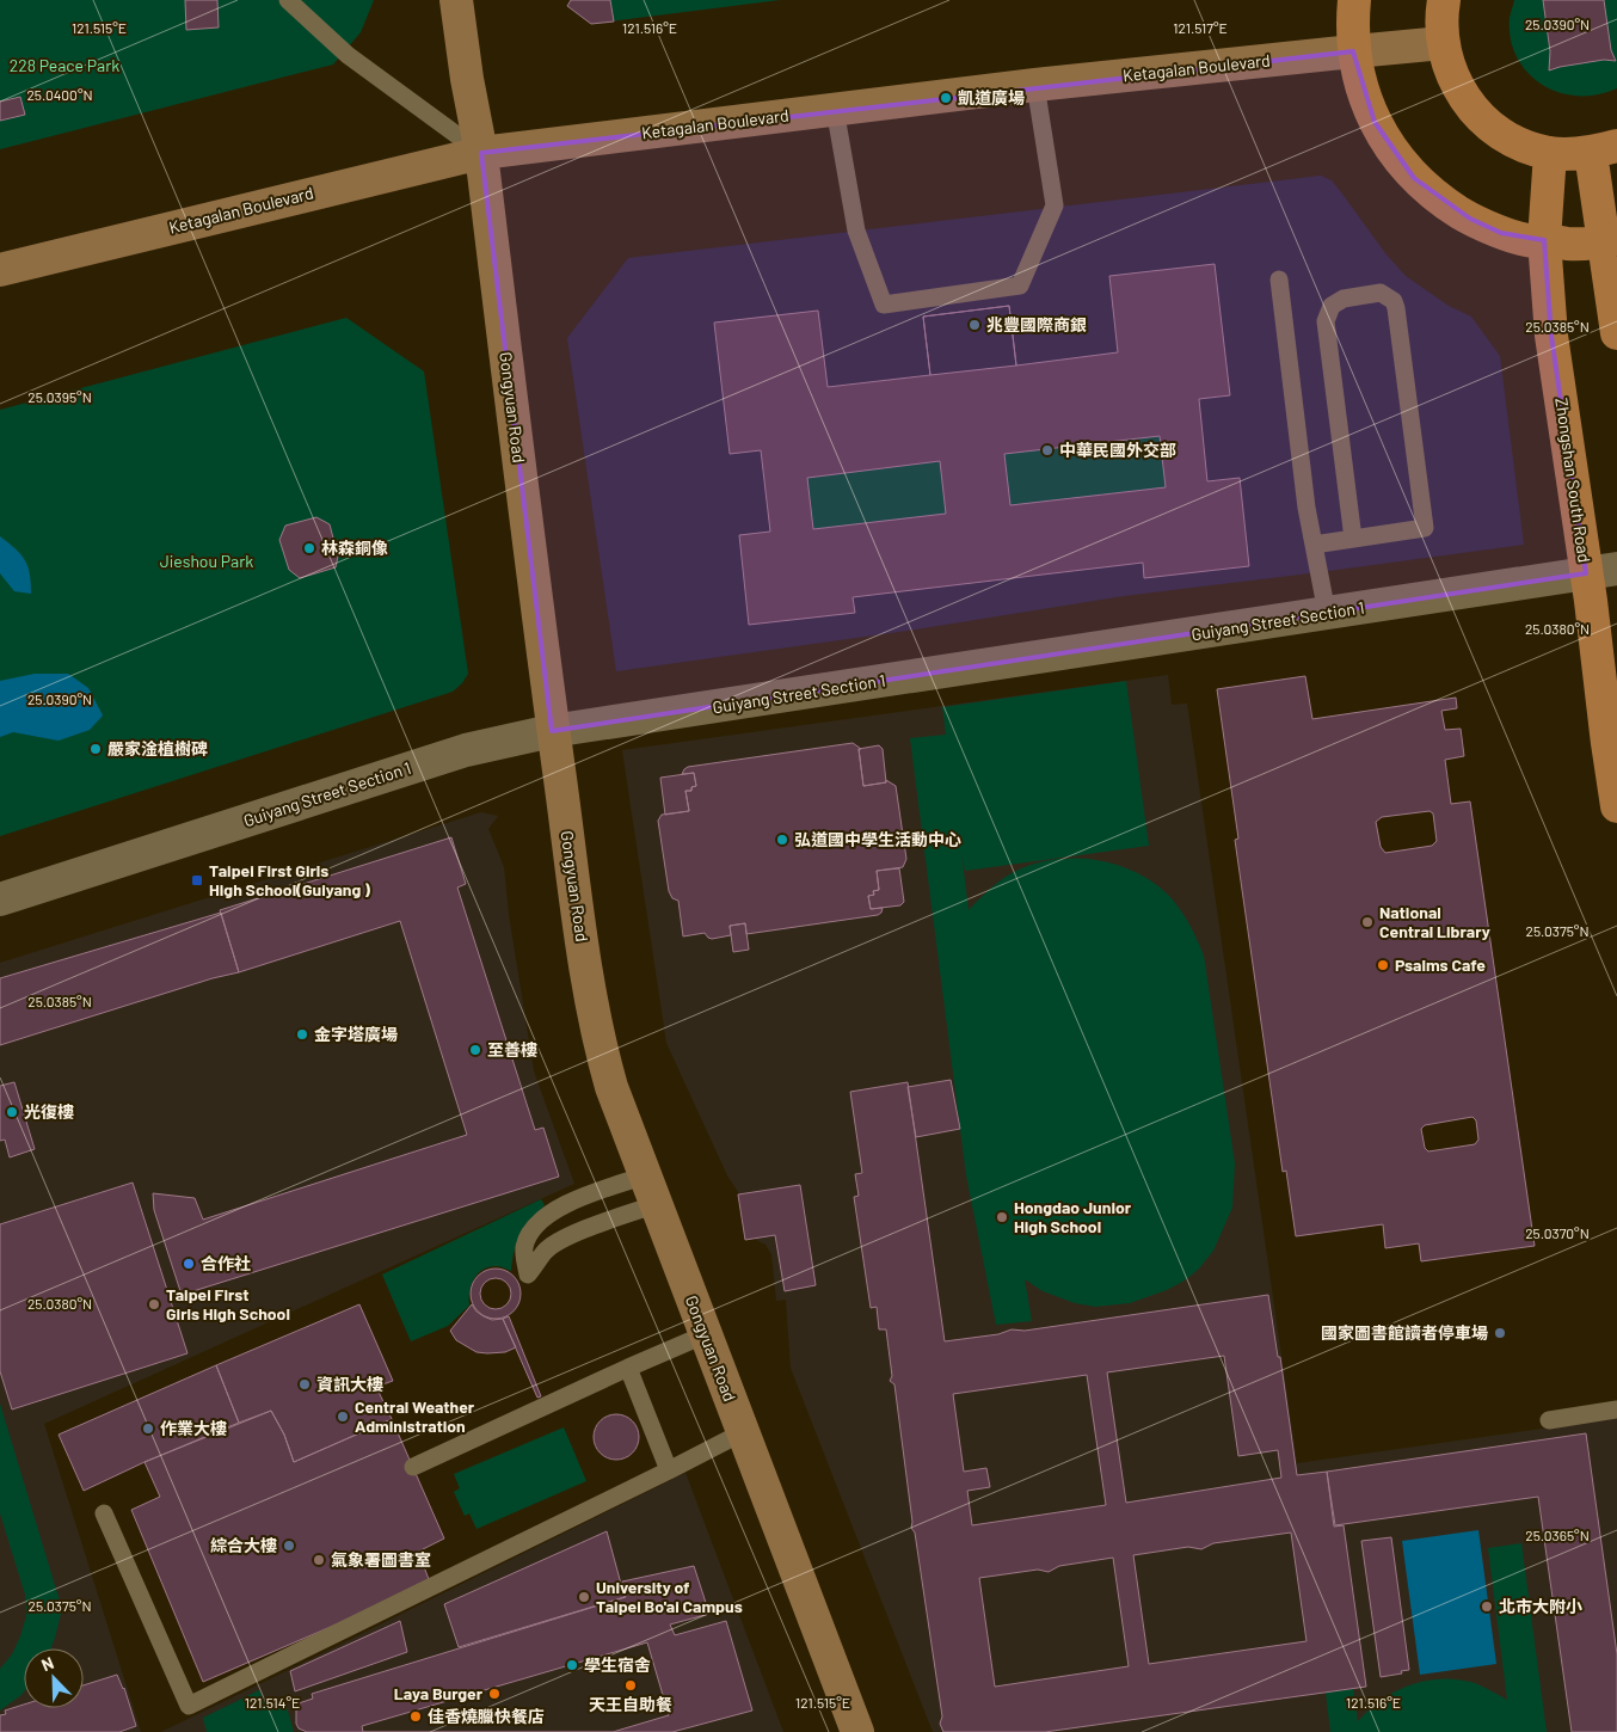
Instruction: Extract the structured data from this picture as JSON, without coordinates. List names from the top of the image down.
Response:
{
  "streets": {
    "main road": ["Zhongshan South Road"],
    "street": ["Ketagalan Boulevard", "Gongyuan Road", "Guiyang Street Section 1"]
  },
  "crossings": [
    ["Ketagalan Boulevard", "Gongyuan Road"],
    ["Gongyuan Road", "Guiyang Street Section 1"],
    ["Zhongshan South Road", "Guiyang Street Section 1"]
  ],
  "parks": ["228 Peace Park", "Jieshou Park"],
  "places": {
    "other": [
      "凱道廣場",
      "兆豐國際商銀",
      "中華民國外交部",
      "林森銅像",
      "嚴家淦植樹碑",
      "弘道國中學生活動中心",
      "National Central Library",
      "Psalms Cafe",
      "金字塔廣場",
      "至善樓",
      "光復樓",
      "Hongdao Junior High School",
      "合作社",
      "Taipei First Girls High School",
      "國家圖書館讀者停車場",
      "資訊大樓",
      "Central Weather Administration",
      "作業大樓",
      "綜合大樓",
      "氣象署圖書室",
      "University of Taipei Bo'ai Campus",
      "北市大附小",
      "學生宿舍",
      "天王自助餐",
      "Laya Burger",
      "佳香燒臘快餐店"
    ],
    "transit": ["Taipei First Girls High School(Guiyang )"]
  },
  "north": "top left",
  "coordinates": [
    "25.0390°N",
    "121.515°E",
    "121.516°E",
    "121.517°E",
    "25.0400°N",
    "25.0385°N",
    "25.0395°N",
    "25.0380°N",
    "25.0375°N",
    "25.0370°N",
    "25.0365°N",
    "121.514°E"
  ]
}
